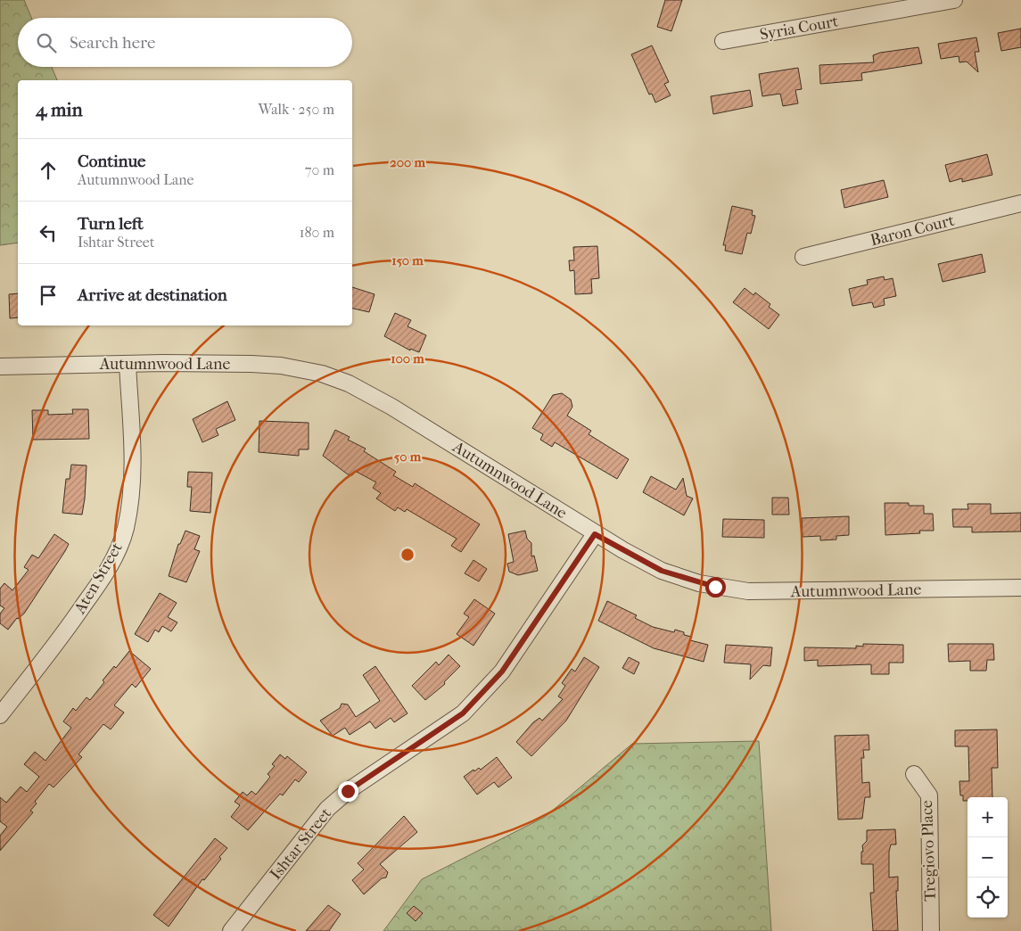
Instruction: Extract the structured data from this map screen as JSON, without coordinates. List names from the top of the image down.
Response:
{
  "streets": {
    "street": [
      "Syria Court",
      "Baron Court",
      "Autumnwood Lane",
      "Aten Street",
      "Ishtar Street",
      "Tregiovo Place"
    ]
  },
  "crossings": [
    ["Autumnwood Lane", "Aten Street"],
    ["Autumnwood Lane", "Ishtar Street"]
  ],
  "page": {
    "search": "Search here",
    "heading": ["4 min", "Walk · 250 m"],
    "list": [
      ["Continue", "Autumnwood Lane", "70 m"],
      ["Turn left", "Ishtar Street", "180 m"],
      "Arrive at destination"
    ],
    "map_buttons": ["+", "−"]
  },
  "rings": [
    "200 m",
    "150 m",
    "100 m",
    "50 m"
  ]
}
